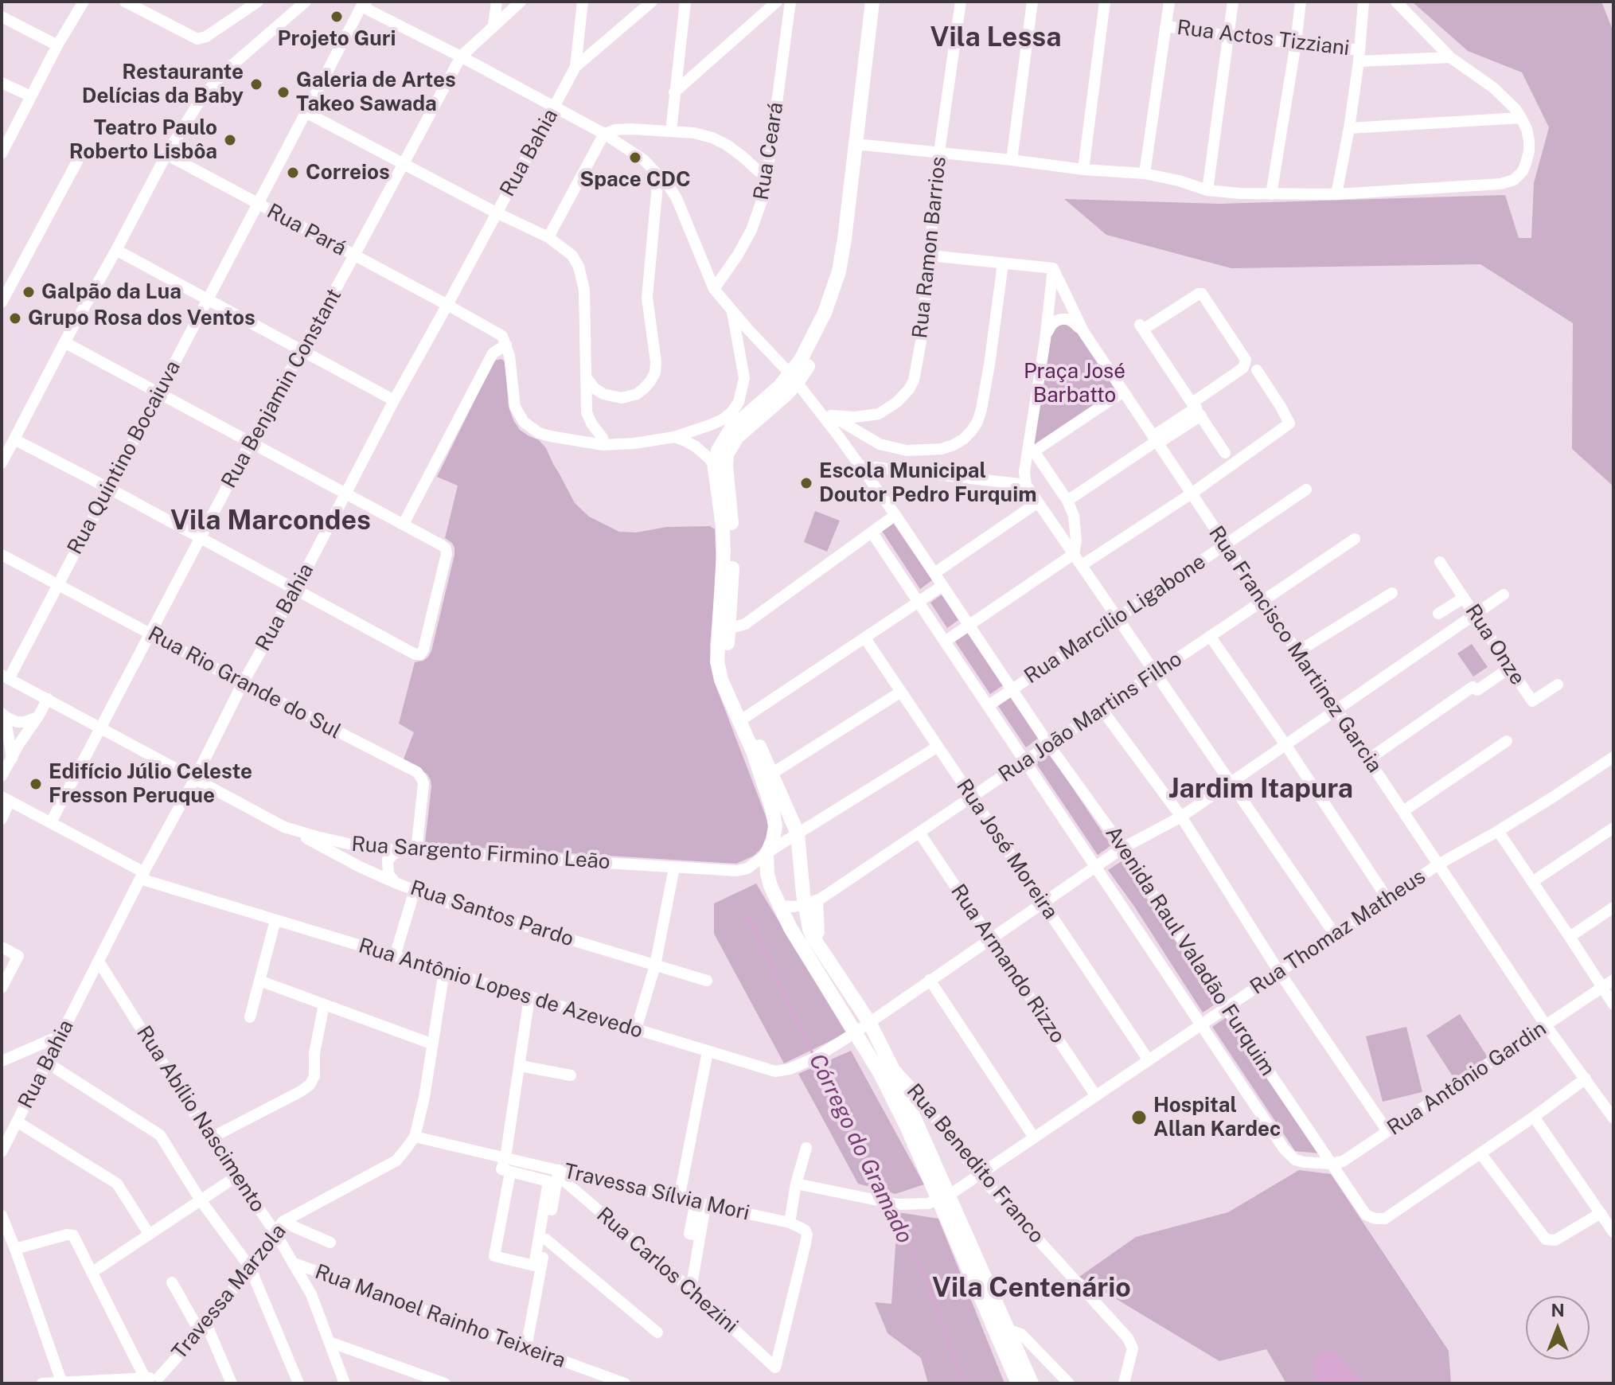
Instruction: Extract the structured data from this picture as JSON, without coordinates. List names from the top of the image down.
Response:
{
  "streets": {
    "street": [
      "Rua Actos Tizziani",
      "Rua Ceará",
      "Rua Bahia",
      "Rua Pará",
      "Rua Ramon Barrios",
      "Rua Benjamin Constant",
      "Rua Quintino Bocaiuva",
      "Rua Marcílio Ligabone",
      "Rua Onze",
      "Rua Francisco Martinez Garcia",
      "Rua Rio Grande do Sul",
      "Rua João Martins Filho",
      "Rua José Moreira",
      "Rua Sargento Firmino Leão",
      "Rua Santos Pardo",
      "Rua Thomaz Matheus",
      "Avenida Raul Valadão Furquim",
      "Rua Armando Rizzo",
      "Rua Antônio Lopes de Azevedo",
      "Rua Antônio Gardin",
      "Rua Abílio Nascimento",
      "Rua Benedito Franco",
      "Travessa Sílvia Mori",
      "Rua Carlos Chezini",
      "Travessa Marzola",
      "Rua Manoel Rainho Teixeira"
    ]
  },
  "crossings": [
    ["Rua Ceará", "Avenida Raul Valadão Furquim"],
    ["Rua Bahia", "Rua Pará"],
    ["Rua Bahia", "Rua Rio Grande do Sul"],
    ["Rua Bahia", "Rua Sargento Firmino Leão"],
    ["Rua Bahia", "Avenida Raul Valadão Furquim"],
    ["Rua Bahia", "Rua Antônio Lopes de Azevedo"],
    ["Rua Bahia", "Rua Abílio Nascimento"],
    ["Rua Pará", "Rua Benjamin Constant"],
    ["Rua Pará", "Rua Quintino Bocaiuva"],
    ["Rua Benjamin Constant", "Rua Rio Grande do Sul"],
    ["Rua Benjamin Constant", "Rua Sargento Firmino Leão"],
    ["Rua Benjamin Constant", "Avenida Raul Valadão Furquim"],
    ["Rua Benjamin Constant", "Rua Antônio Lopes de Azevedo"],
    ["Rua Quintino Bocaiuva", "Rua Rio Grande do Sul"],
    ["Rua Quintino Bocaiuva", "Rua Sargento Firmino Leão"],
    ["Rua Quintino Bocaiuva", "Avenida Raul Valadão Furquim"],
    ["Rua Marcílio Ligabone", "Rua Francisco Martinez Garcia"],
    ["Rua Marcílio Ligabone", "Avenida Raul Valadão Furquim"],
    ["Rua Onze", "Rua Antônio Lopes de Azevedo"],
    ["Rua Francisco Martinez Garcia", "Rua João Martins Filho"],
    ["Rua Francisco Martinez Garcia", "Rua Thomaz Matheus"],
    ["Rua Francisco Martinez Garcia", "Rua Antônio Lopes de Azevedo"],
    ["Rua Francisco Martinez Garcia", "Rua Antônio Gardin"],
    ["Rua Rio Grande do Sul", "Rua Sargento Firmino Leão"],
    ["Rua João Martins Filho", "Rua José Moreira"],
    ["Rua João Martins Filho", "Avenida Raul Valadão Furquim"],
    ["Rua João Martins Filho", "Rua Armando Rizzo"],
    ["Rua José Moreira", "Rua Sargento Firmino Leão"],
    ["Rua José Moreira", "Rua Thomaz Matheus"],
    ["Rua José Moreira", "Rua Antônio Lopes de Azevedo"],
    ["Rua Sargento Firmino Leão", "Rua Santos Pardo"],
    ["Rua Thomaz Matheus", "Avenida Raul Valadão Furquim"],
    ["Rua Thomaz Matheus", "Rua Armando Rizzo"],
    ["Rua Thomaz Matheus", "Rua Benedito Franco"],
    ["Avenida Raul Valadão Furquim", "Rua Antônio Lopes de Azevedo"],
    ["Avenida Raul Valadão Furquim", "Rua Antônio Gardin"],
    ["Rua Armando Rizzo", "Rua Antônio Lopes de Azevedo"],
    ["Rua Antônio Lopes de Azevedo", "Travessa Marzola"],
    ["Rua Abílio Nascimento", "Travessa Marzola"],
    ["Rua Abílio Nascimento", "Rua Manoel Rainho Teixeira"],
    ["Travessa Sílvia Mori", "Rua Carlos Chezini"],
    ["Travessa Sílvia Mori", "Travessa Marzola"]
  ],
  "districts": [
    "Vila Lessa",
    "Vila Marcondes",
    "Jardim Itapura",
    "Vila Centenário"
  ],
  "water": ["Córrego do Gramado"],
  "parks": ["Praça José Barbatto"],
  "places": [
    "Projeto Guri",
    "Restaurante Delícias da Baby",
    "Galeria de Artes Takeo Sawada",
    "Teatro Paulo Roberto Lisbôa",
    "Space CDC",
    "Correios",
    "Galpão da Lua",
    "Grupo Rosa dos Ventos",
    "Escola Municipal Doutor Pedro Furquim",
    "Edifício Júlio Celeste Fresson Peruque",
    "Hospital Allan Kardec"
  ],
  "north": "top"
}
